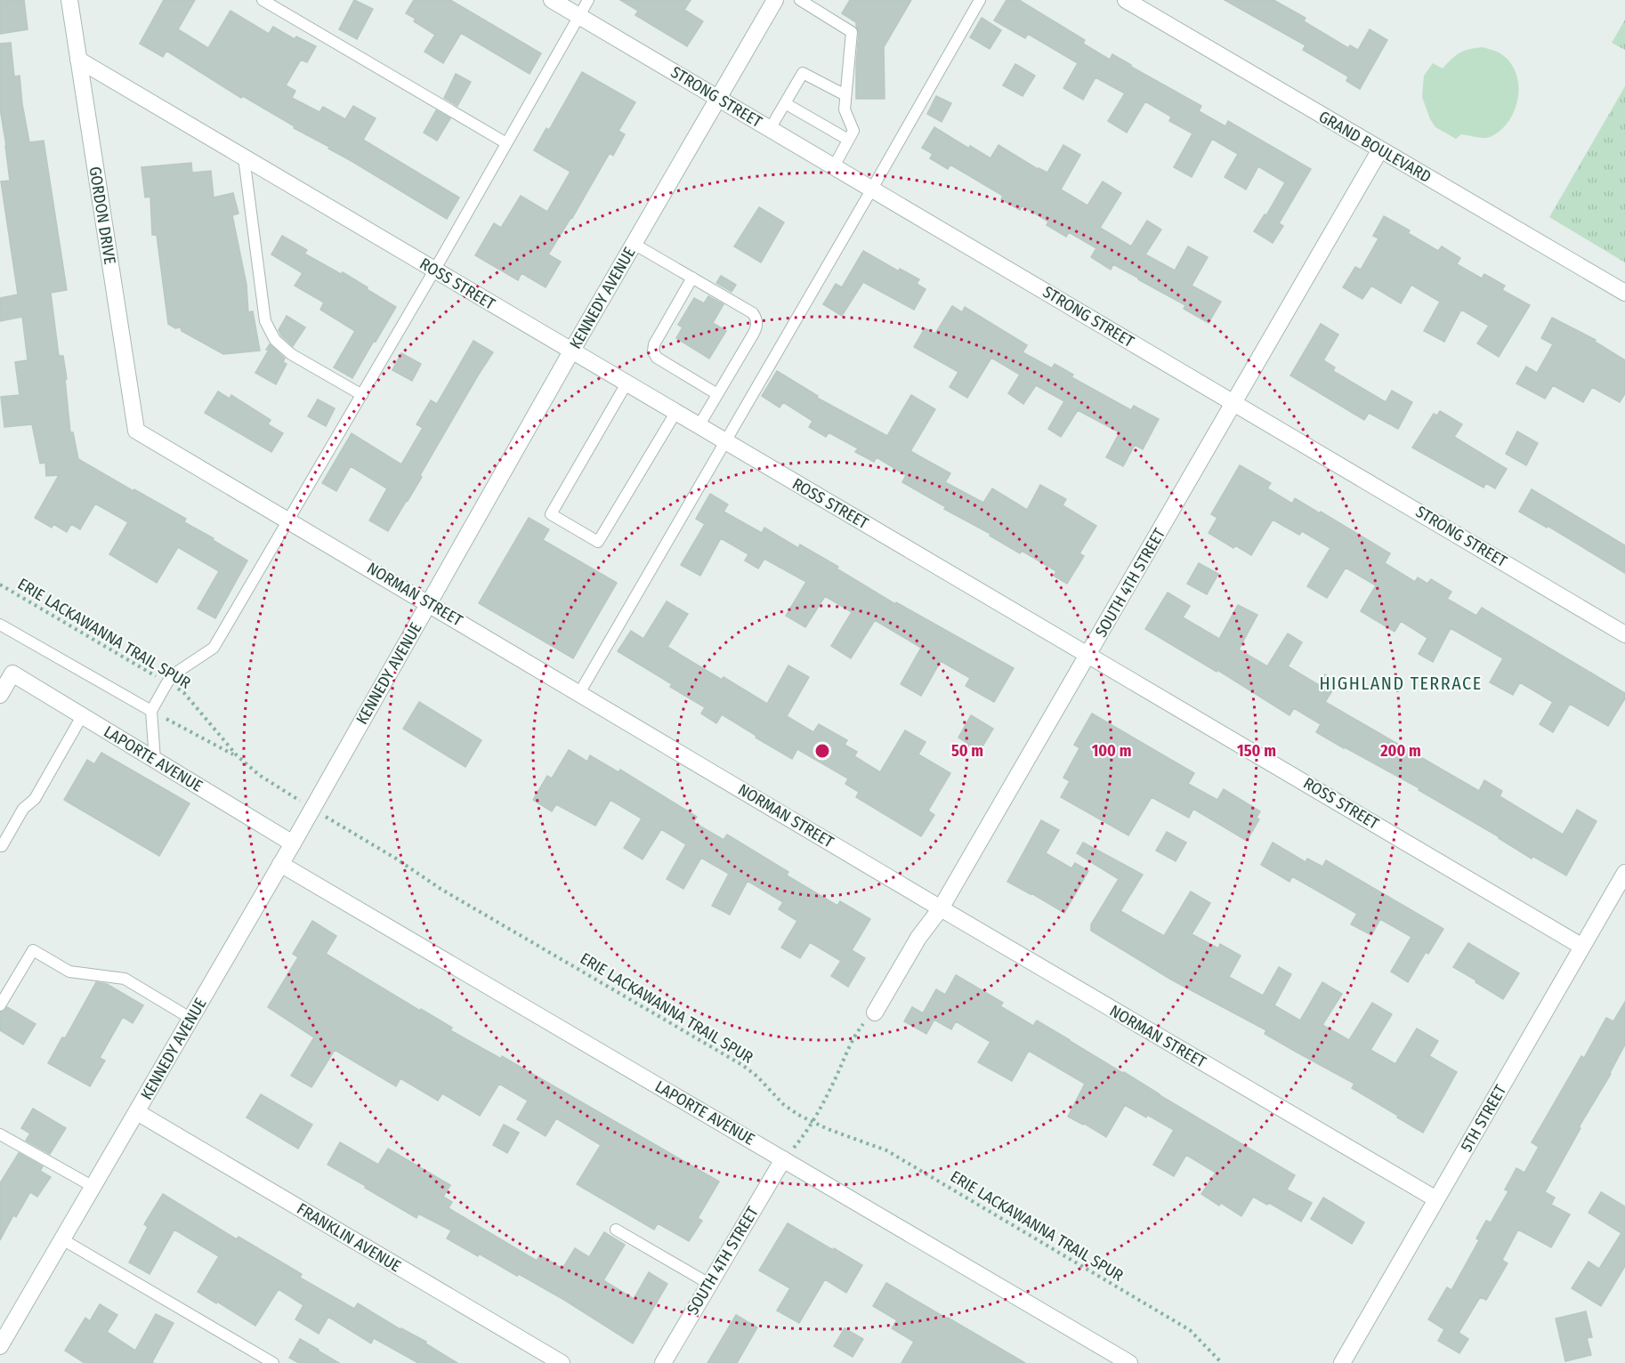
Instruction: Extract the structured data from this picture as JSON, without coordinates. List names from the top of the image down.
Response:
{
  "streets": {
    "street": [
      "STRONG STREET",
      "GRAND BOULEVARD",
      "GORDON DRIVE",
      "ROSS STREET",
      "KENNEDY AVENUE",
      "SOUTH 4TH STREET",
      "NORMAN STREET",
      "LAPORTE AVENUE",
      "5TH STREET",
      "FRANKLIN AVENUE"
    ],
    "path": ["ERIE LACKAWANNA TRAIL SPUR"]
  },
  "crossings": [
    ["STRONG STREET", "KENNEDY AVENUE"],
    ["STRONG STREET", "SOUTH 4TH STREET"],
    ["GRAND BOULEVARD", "SOUTH 4TH STREET"],
    ["GORDON DRIVE", "ROSS STREET"],
    ["GORDON DRIVE", "NORMAN STREET"],
    ["ROSS STREET", "KENNEDY AVENUE"],
    ["ROSS STREET", "SOUTH 4TH STREET"],
    ["ROSS STREET", "5TH STREET"],
    ["KENNEDY AVENUE", "NORMAN STREET"],
    ["KENNEDY AVENUE", "LAPORTE AVENUE"],
    ["KENNEDY AVENUE", "FRANKLIN AVENUE"],
    ["SOUTH 4TH STREET", "NORMAN STREET"],
    ["SOUTH 4TH STREET", "LAPORTE AVENUE"],
    ["NORMAN STREET", "5TH STREET"]
  ],
  "districts": ["HIGHLAND TERRACE"],
  "rings": [
    "50 m",
    "100 m",
    "150 m",
    "200 m"
  ]
}
